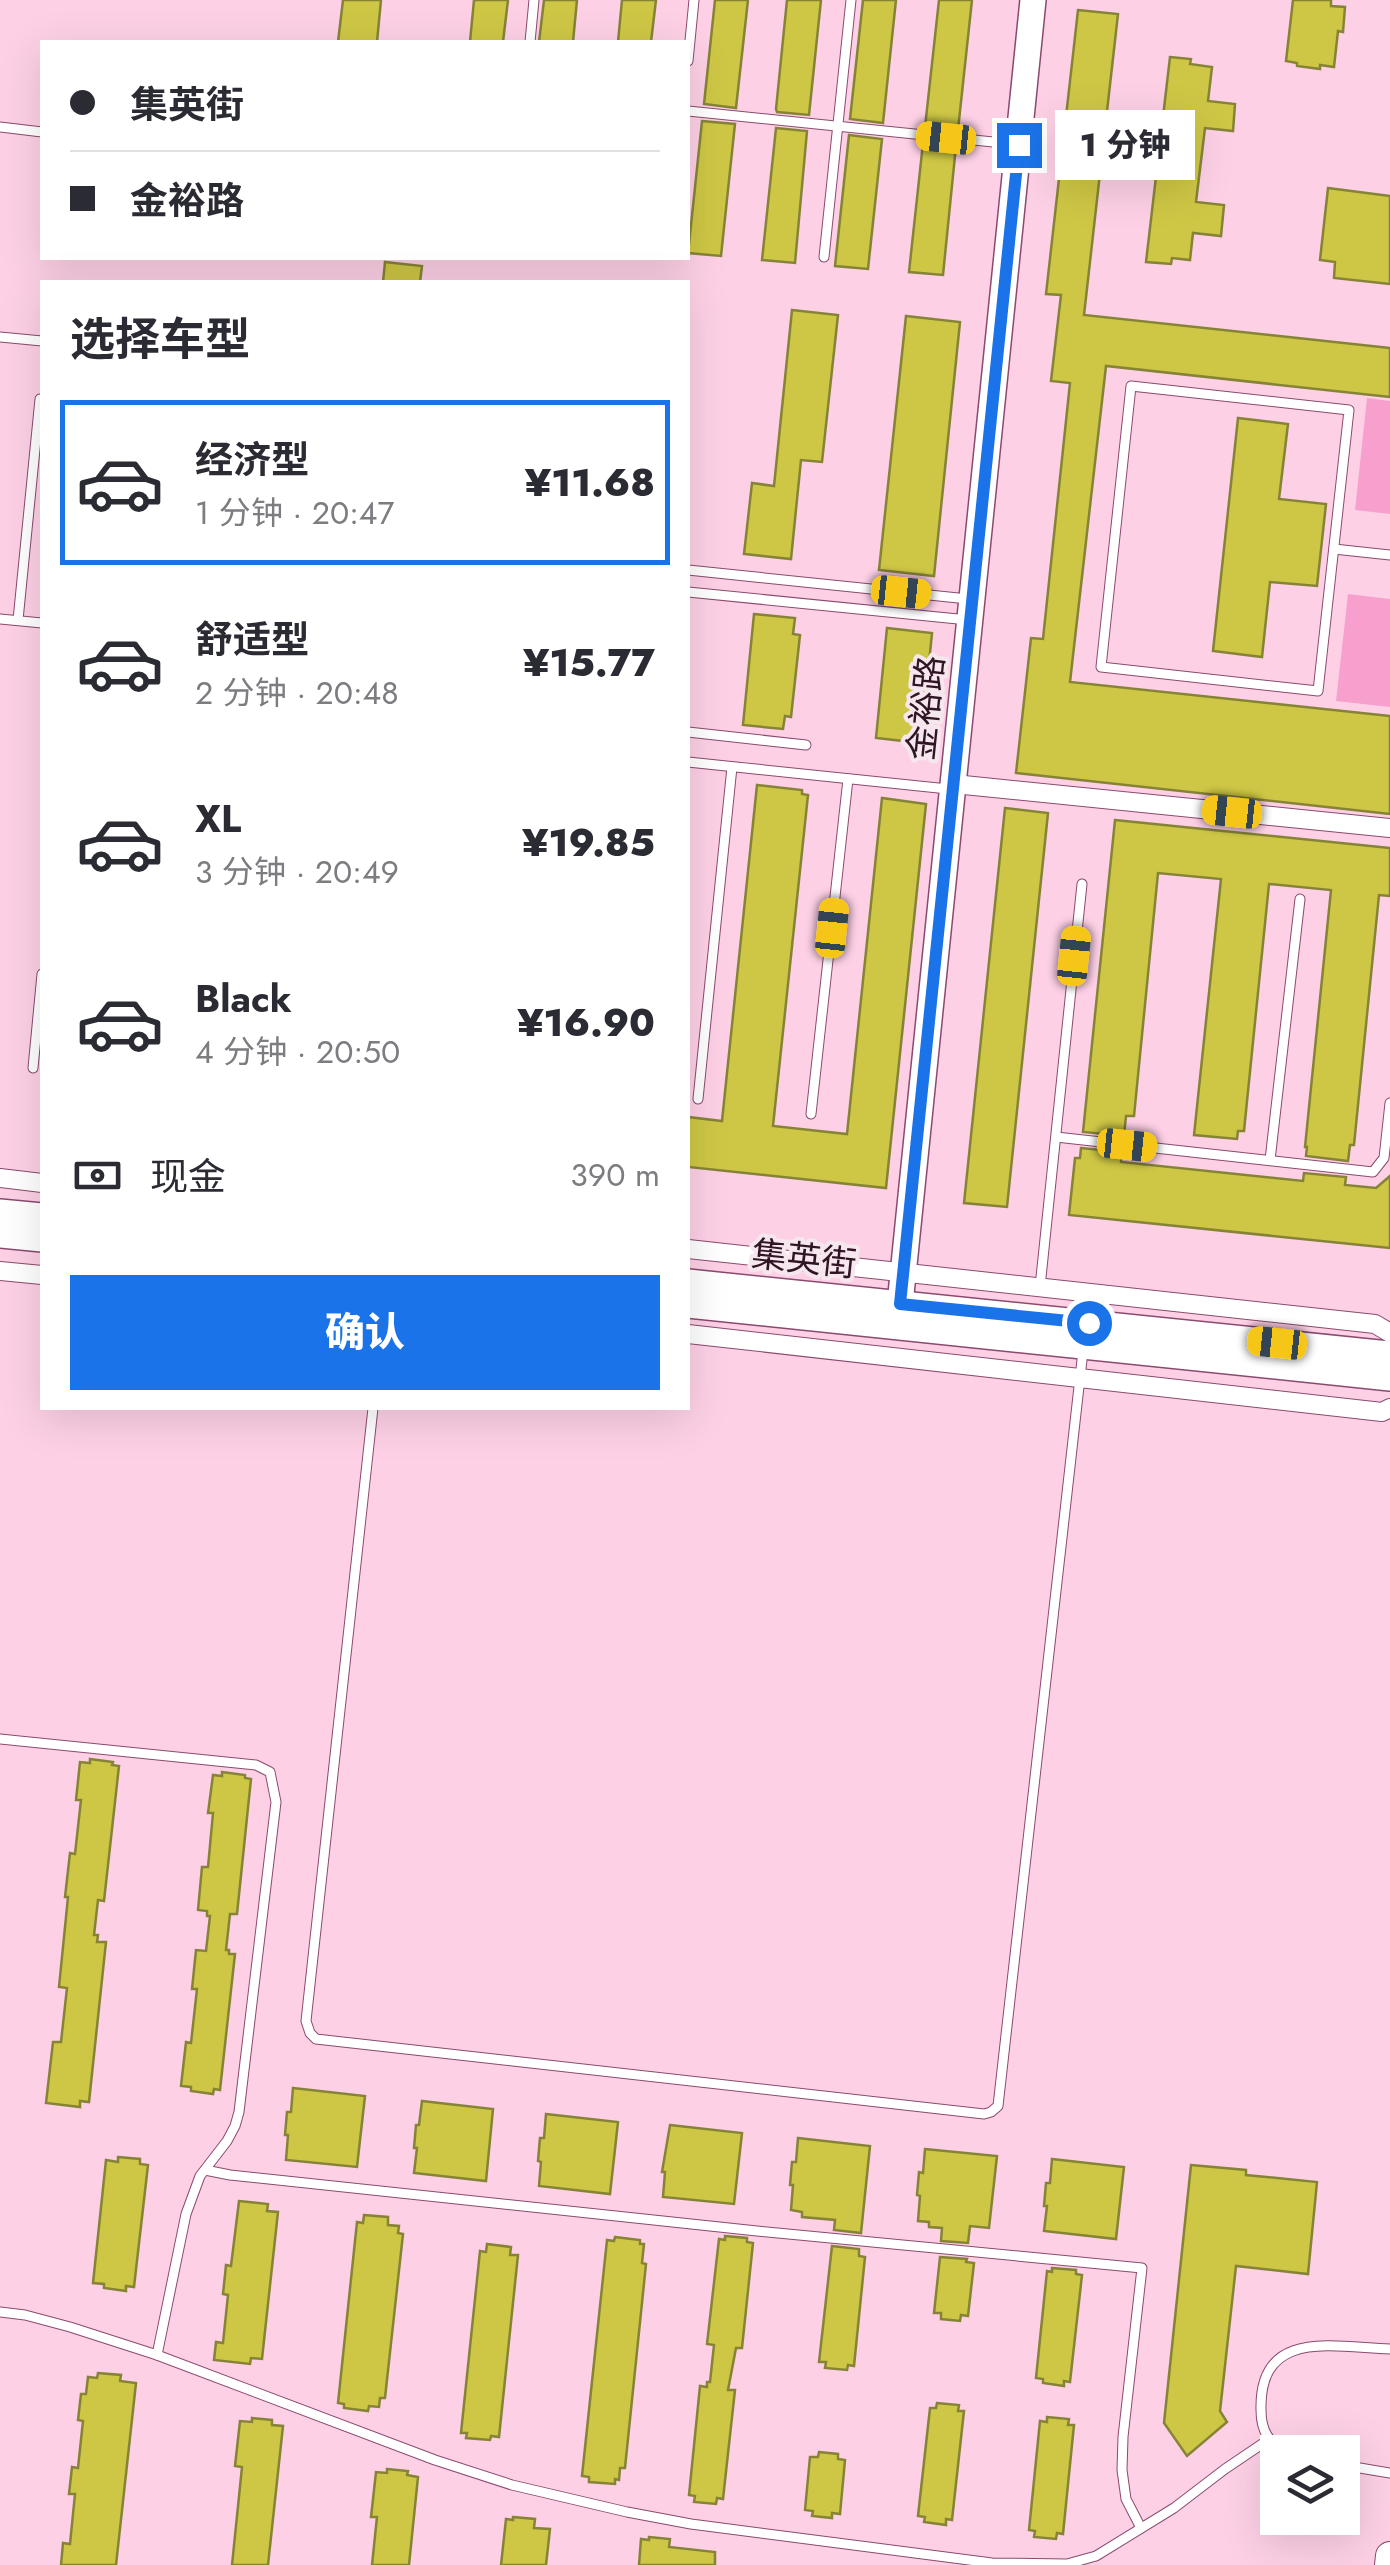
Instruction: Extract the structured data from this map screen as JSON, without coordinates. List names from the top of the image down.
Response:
{
  "streets": {
    "main road": ["金裕路", "集英街"]
  },
  "crossings": [
    ["金裕路", "集英街"]
  ],
  "page": {
    "banner": ["集英街", "金裕路"],
    "bubble": "1 分钟",
    "heading": "选择车型",
    "list": [
      {
        "name": "经济型",
        "note": "1 分钟 · 20:47",
        "value": "¥11.68"
      },
      {
        "name": "舒适型",
        "note": "2 分钟 · 20:48",
        "value": "¥15.77"
      },
      {
        "name": "XL",
        "note": "3 分钟 · 20:49",
        "value": "¥19.85"
      },
      {
        "name": "Black",
        "note": "4 分钟 · 20:50",
        "value": "¥16.90"
      }
    ],
    "pay": ["现金", "390 m"],
    "buttons": "确认"
  }
}
